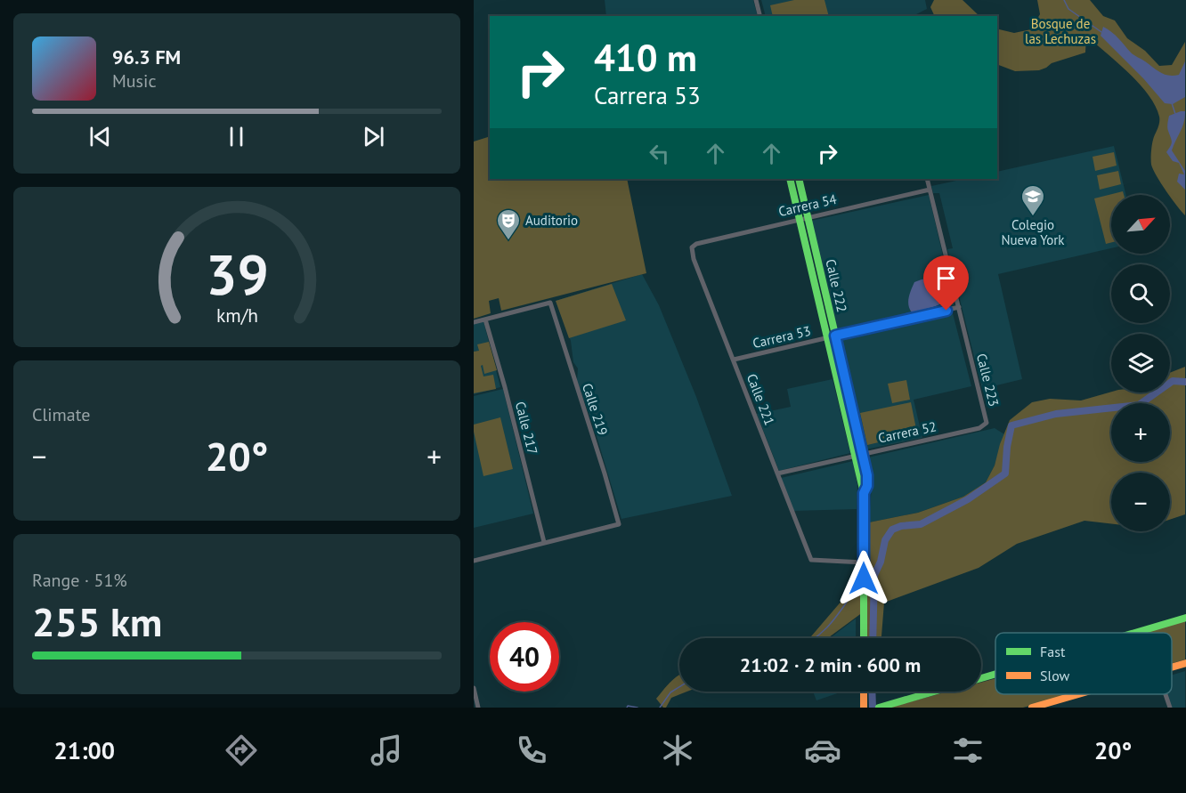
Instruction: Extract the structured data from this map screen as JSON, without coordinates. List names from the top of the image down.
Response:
{
  "streets": {
    "main road": ["Calle 222"],
    "street": [
      "Carrera 54",
      "Carrera 53",
      "Calle 223",
      "Calle 221",
      "Calle 219",
      "Calle 217",
      "Carrera 52"
    ]
  },
  "crossings": [
    ["Carrera 54", "Calle 222"],
    ["Carrera 54", "Calle 223"],
    ["Carrera 54", "Calle 221"],
    ["Calle 222", "Carrera 53"],
    ["Calle 222", "Calle 221"],
    ["Calle 222", "Carrera 52"],
    ["Carrera 53", "Calle 223"],
    ["Carrera 53", "Calle 221"],
    ["Calle 223", "Carrera 52"],
    ["Calle 221", "Carrera 52"],
    ["Calle 219", "Calle 217"]
  ],
  "parks": ["Bosque de las Lechuzas"],
  "places": {
    "school or university": ["Colegio Nueva York"],
    "theatre": ["Auditorio"]
  },
  "legend": ["Fast", "Slow"],
  "north": "top right",
  "page": {
    "turn": ["410 m", "Carrera 53"],
    "song": ["96.3 FM", "Music"],
    "map_buttons": ["+", "−"],
    "tile": [
      "Climate",
      ["Range · 51%", "255 km"]
    ],
    "heat": ["−", "20°", "+"],
    "limit": "40",
    "trip": "21:02 · 2 min · 600 m",
    "tabs": ["21:00", "20°"],
    "gauge": ["39", "km/h"]
  }
}
